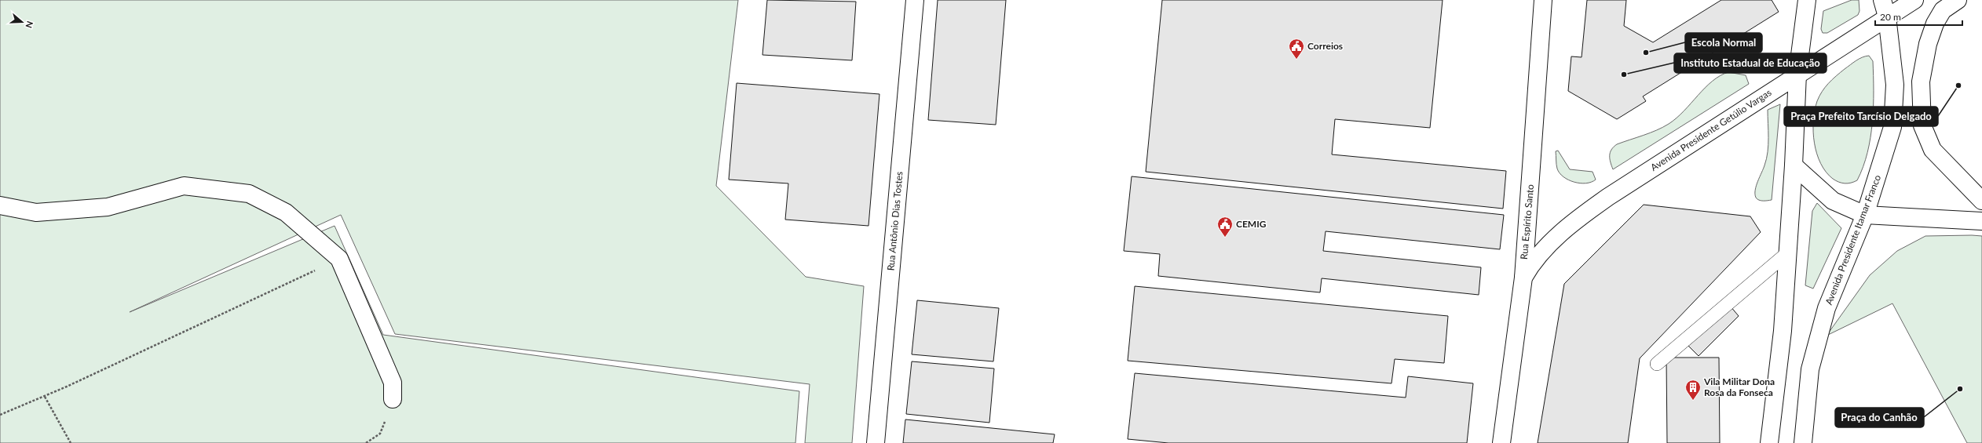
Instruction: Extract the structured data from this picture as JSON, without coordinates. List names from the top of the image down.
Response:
{
  "streets": {
    "main road": [
      "Avenida Presidente Getúlio Vargas",
      "Rua Antônio Dias Tostes",
      "Rua Espírito Santo",
      "Avenida Presidente Itamar Franco"
    ]
  },
  "crossings": [
    ["Avenida Presidente Getúlio Vargas", "Rua Espírito Santo"],
    ["Avenida Presidente Getúlio Vargas", "Avenida Presidente Itamar Franco"]
  ],
  "places": {
    "other": [
      "Escola Normal",
      "Instituto Estadual de Educação",
      "Praça Prefeito Tarcísio Delgado",
      "Praça do Canhão"
    ],
    "public building": ["Correios", "CEMIG"],
    "building": ["Vila Militar Dona Rosa da Fonseca"]
  },
  "scale_bar": "20 m",
  "north": "right"
}
